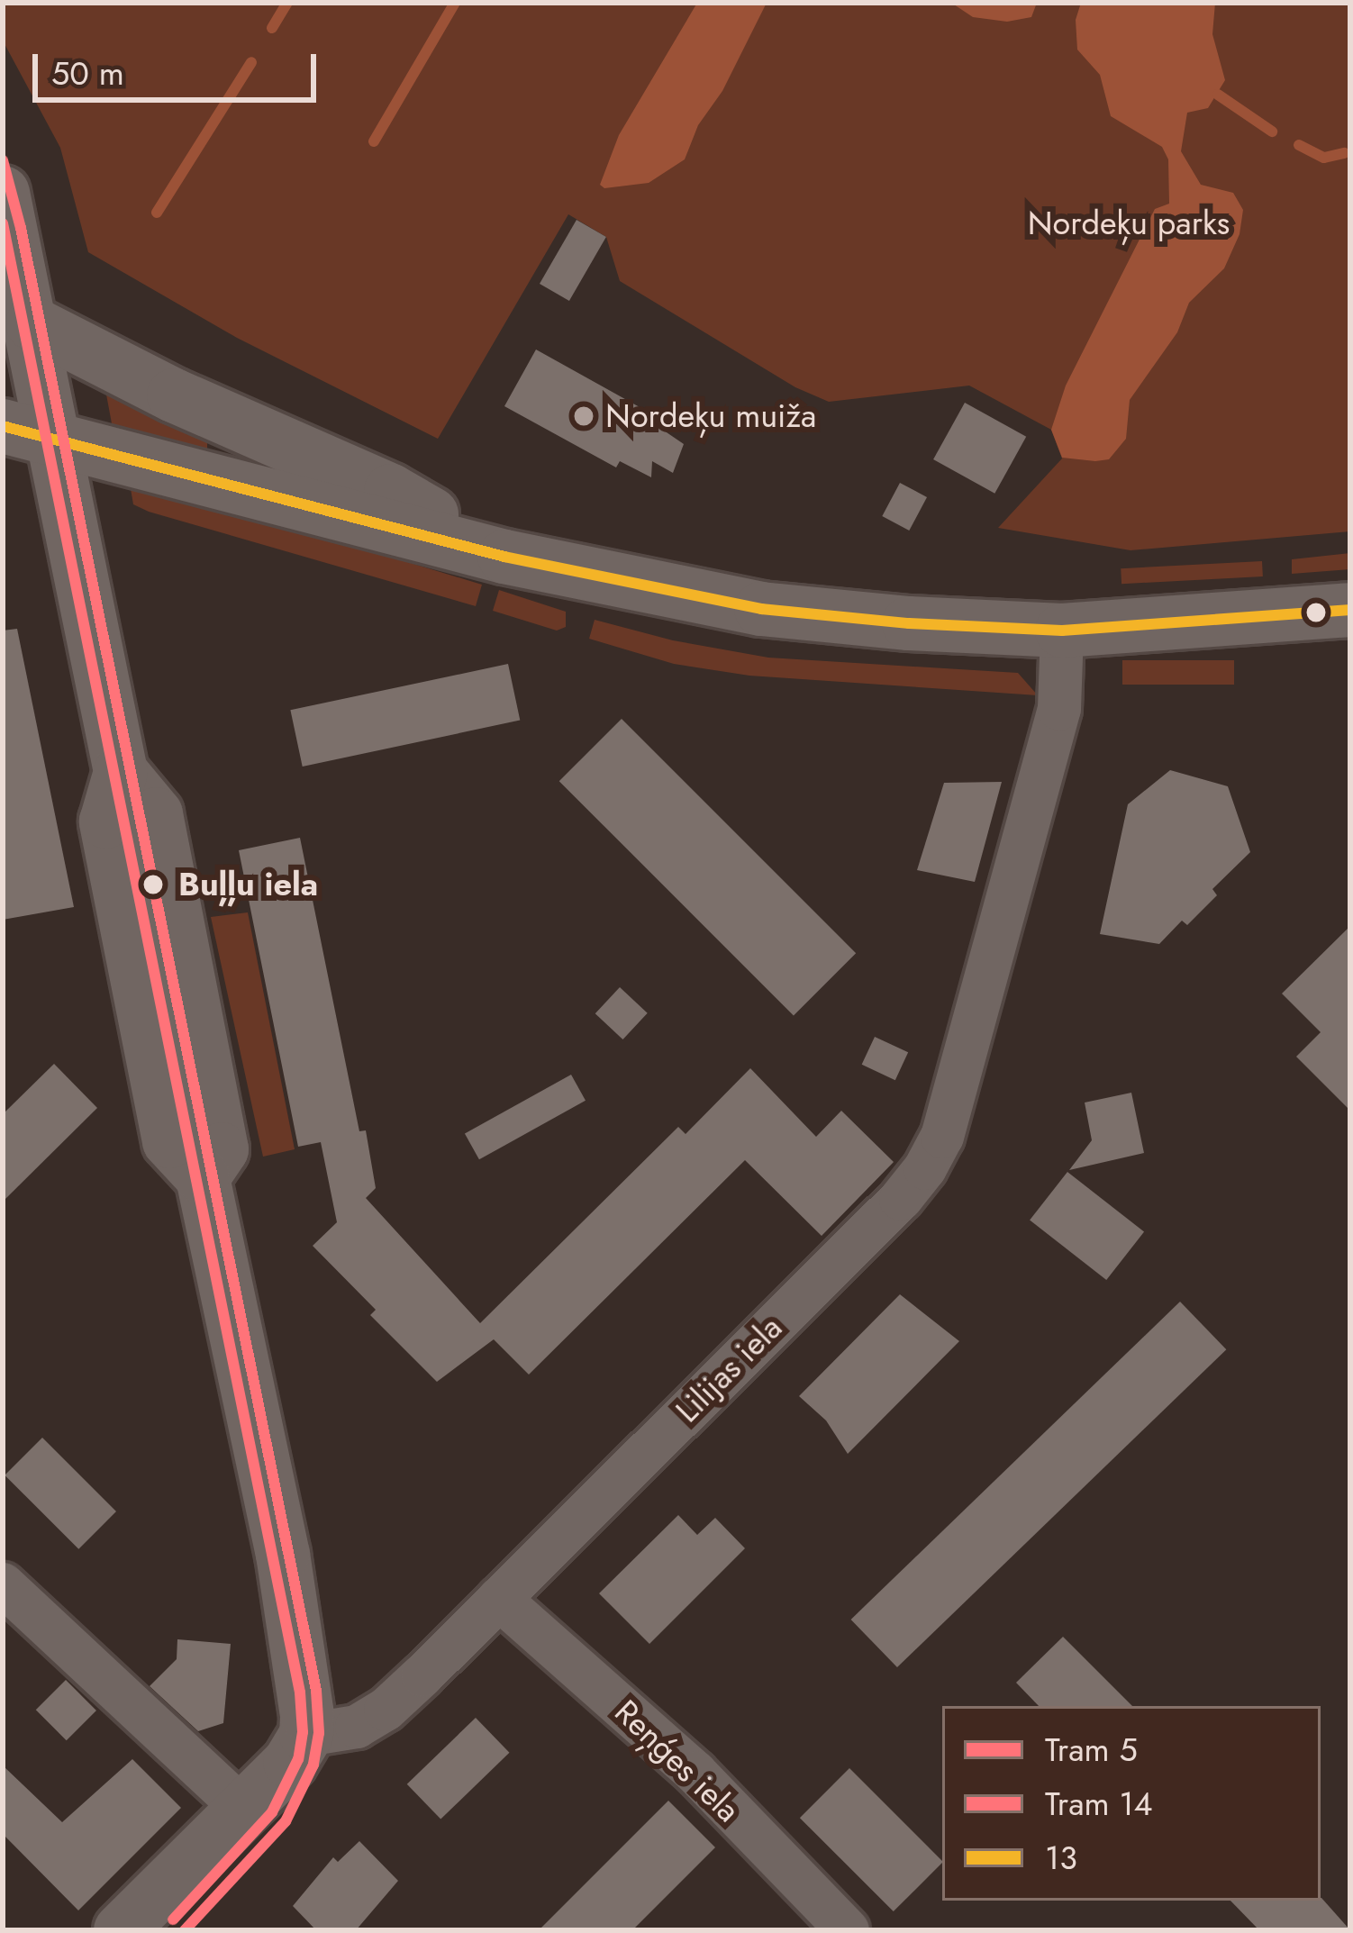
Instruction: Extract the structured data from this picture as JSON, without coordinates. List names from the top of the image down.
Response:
{
  "streets": {
    "street": ["Lilijas iela", "Reņģes iela"]
  },
  "crossings": [
    ["Lilijas iela", "Reņģes iela"]
  ],
  "parks": ["Nordeķu parks"],
  "places": ["Nordeķu muiža", "Buļļu iela"],
  "lines": ["tram line 5", "tram line 14", "transit line 13"],
  "legend": ["Tram 5", "Tram 14", "13"],
  "scale_bar": "50 m"
}
